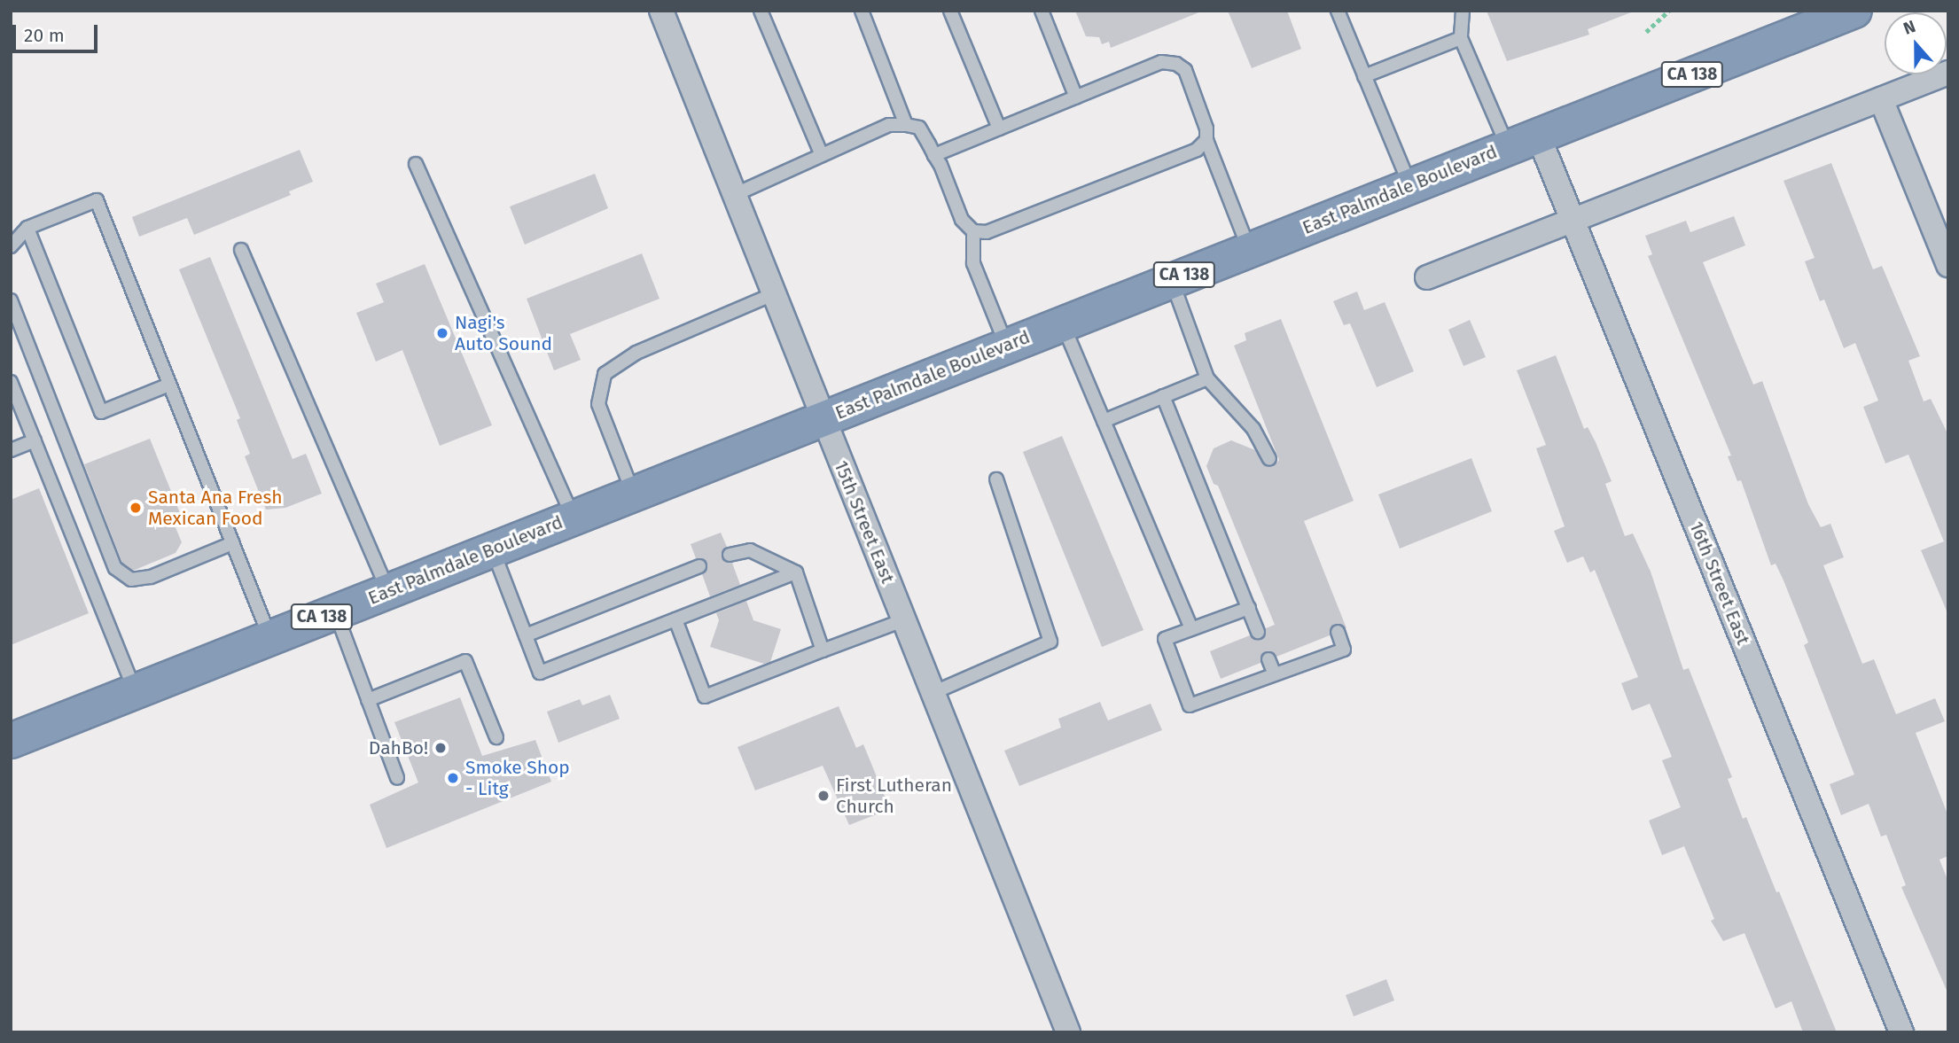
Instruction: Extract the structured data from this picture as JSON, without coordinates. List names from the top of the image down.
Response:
{
  "streets": {
    "highway": ["CA 138", "East Palmdale Boulevard"],
    "street": ["15th Street East", "16th Street East"]
  },
  "crossings": [
    ["East Palmdale Boulevard", "15th Street East"],
    ["East Palmdale Boulevard", "16th Street East"]
  ],
  "places": [
    "Nagi's Auto Sound",
    "Santa Ana Fresh Mexican Food",
    "DahBo!",
    "Smoke Shop - Litg",
    "First Lutheran Church"
  ],
  "scale_bar": "20 m",
  "north": "top"
}
